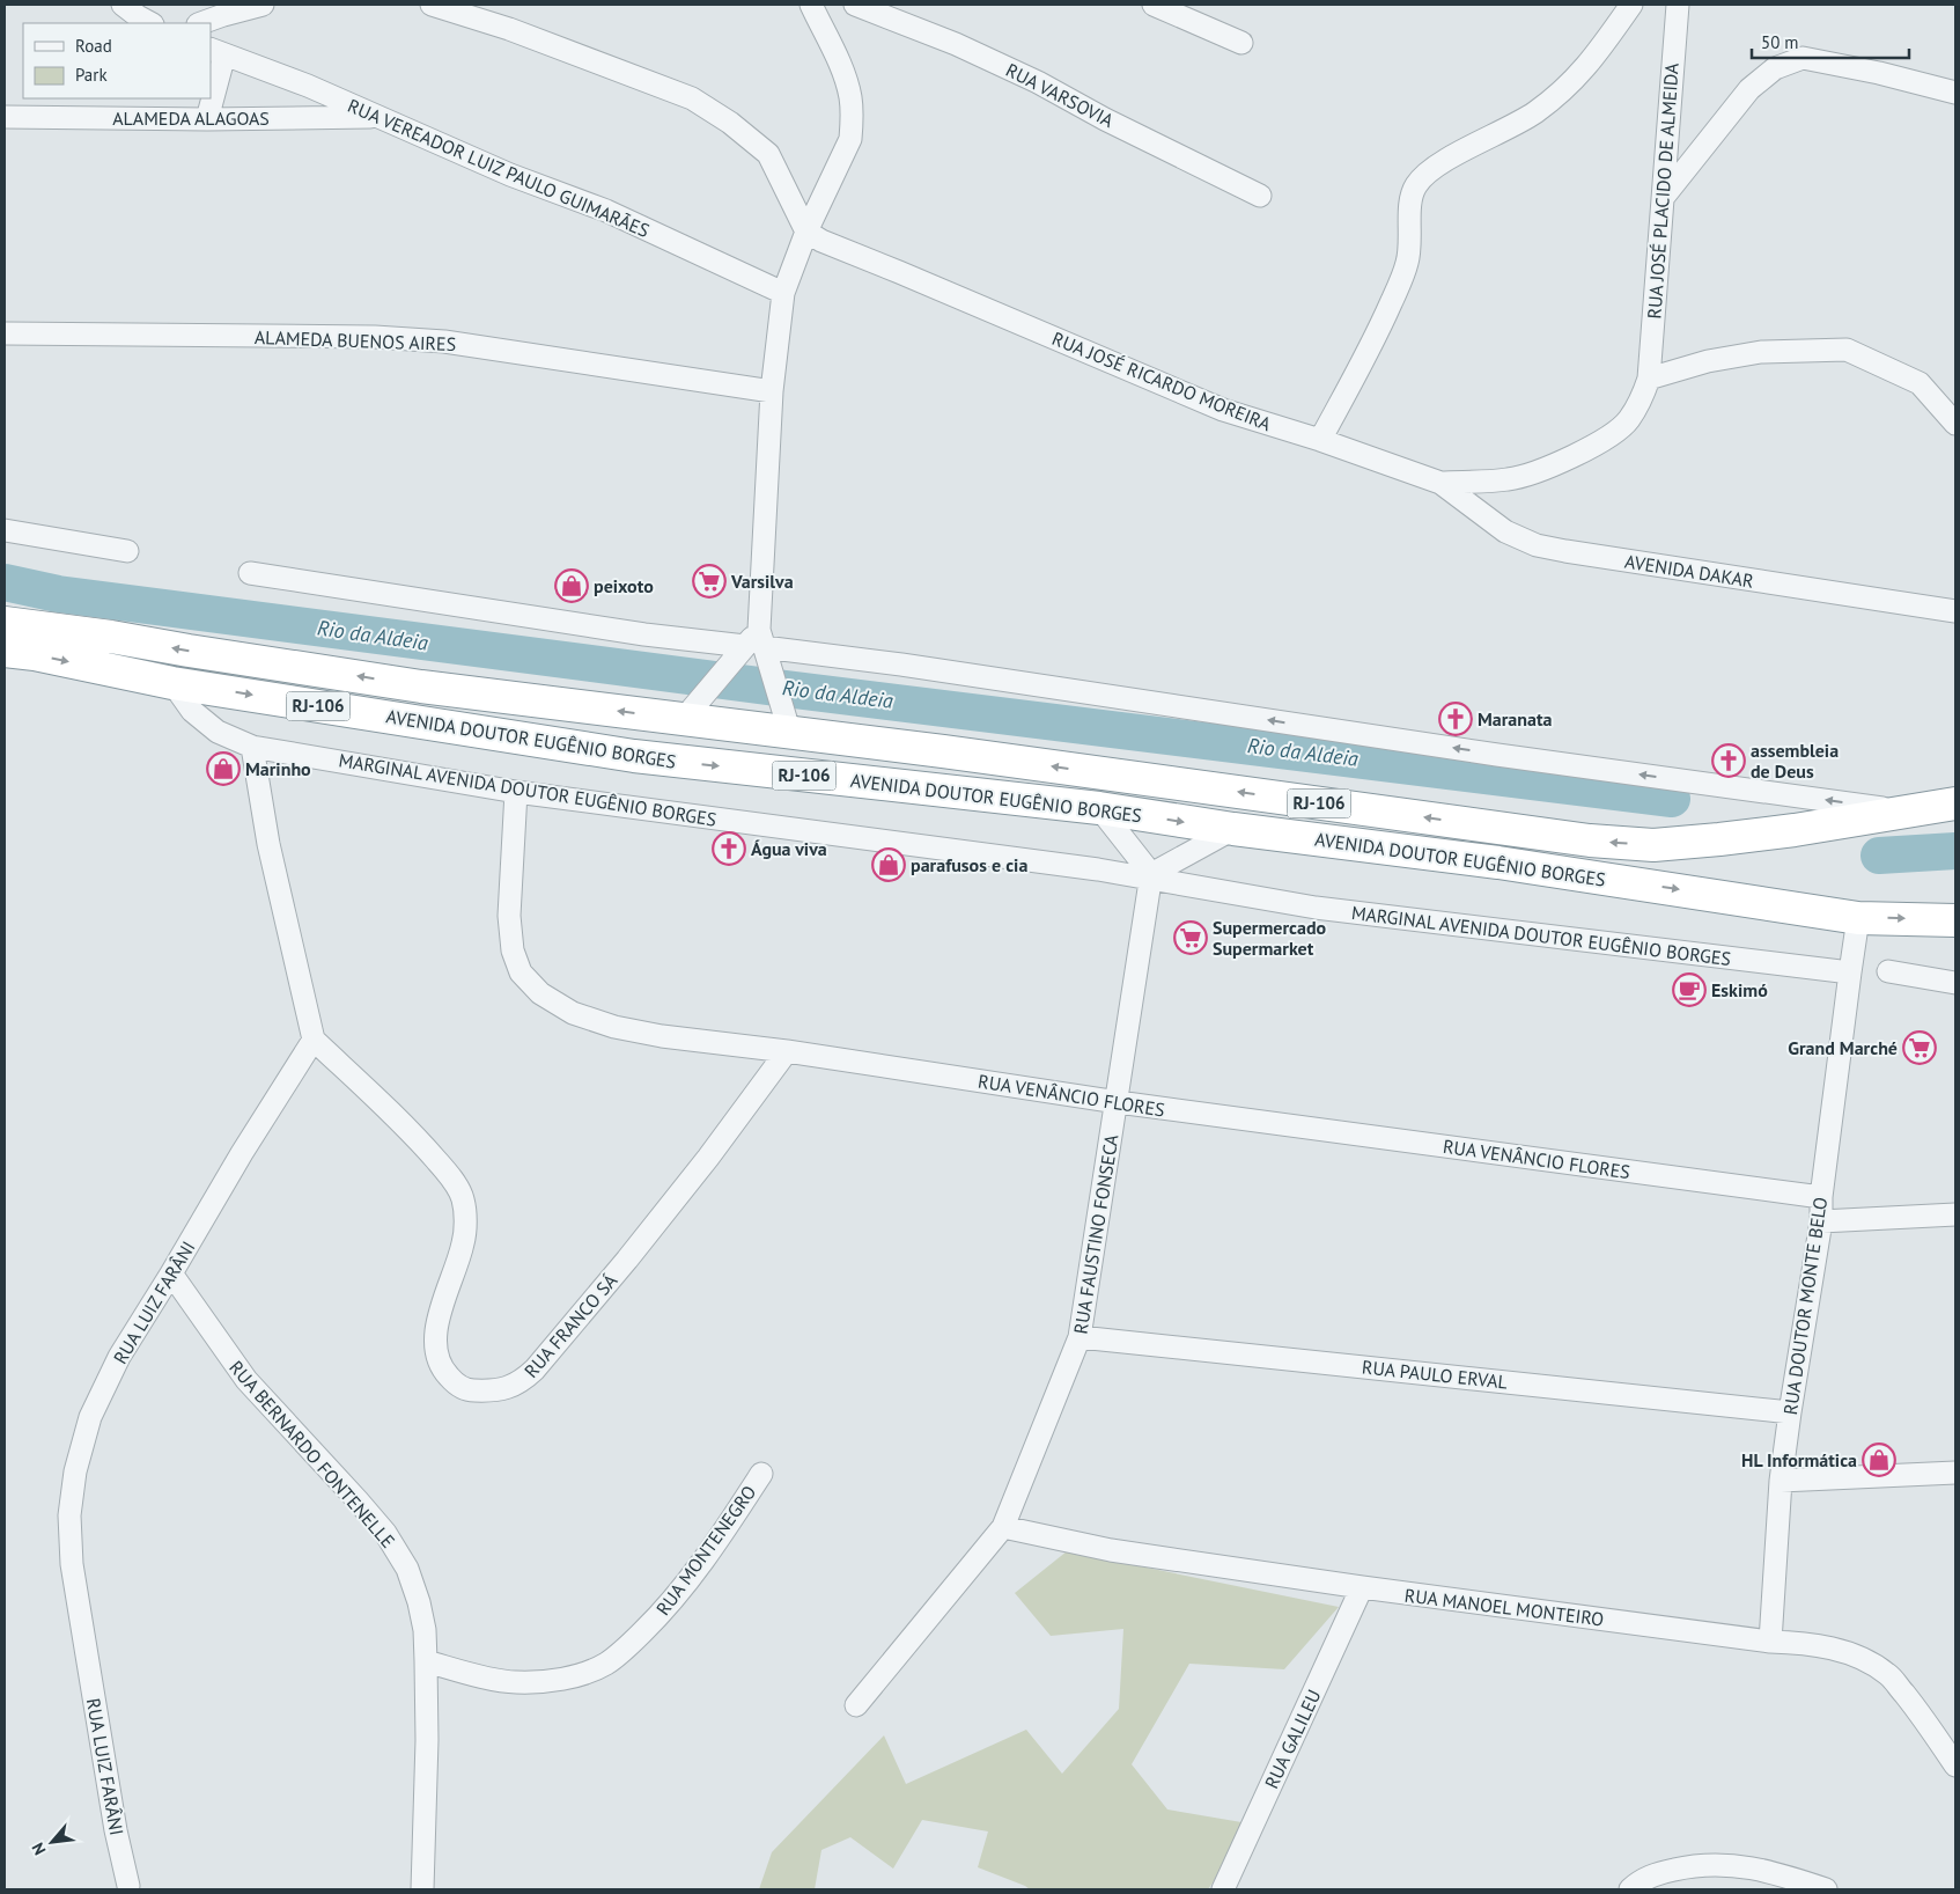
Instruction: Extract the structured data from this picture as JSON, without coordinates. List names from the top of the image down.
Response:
{
  "streets": {
    "highway": ["RJ-106", "AVENIDA DOUTOR EUGÊNIO BORGES"],
    "street": [
      "RUA VARSOVIA",
      "ALAMEDA ALAGOAS",
      "RUA VEREADOR LUIZ PAULO GUIMARÃES",
      "RUA JOSÉ PLACIDO DE ALMEIDA",
      "ALAMEDA BUENOS AIRES",
      "RUA JOSÉ RICARDO MOREIRA",
      "AVENIDA DAKAR",
      "MARGINAL AVENIDA DOUTOR EUGÊNIO BORGES",
      "RUA VENÂNCIO FLORES",
      "RUA FAUSTINO FONSECA",
      "RUA LUIZ FARÂNI",
      "RUA DOUTOR MONTE BELO",
      "RUA FRANCO SÁ",
      "RUA PAULO ERVAL",
      "RUA BERNARDO FONTENELLE",
      "RUA MONTENEGRO",
      "RUA MANOEL MONTEIRO",
      "RUA GALILEU"
    ]
  },
  "crossings": [
    ["ALAMEDA ALAGOAS", "RUA VEREADOR LUIZ PAULO GUIMARÃES"],
    ["RUA JOSÉ PLACIDO DE ALMEIDA", "AVENIDA DAKAR"],
    ["AVENIDA DOUTOR EUGÊNIO BORGES", "MARGINAL AVENIDA DOUTOR EUGÊNIO BORGES"],
    ["MARGINAL AVENIDA DOUTOR EUGÊNIO BORGES", "RUA VENÂNCIO FLORES"],
    ["MARGINAL AVENIDA DOUTOR EUGÊNIO BORGES", "RUA FAUSTINO FONSECA"],
    ["MARGINAL AVENIDA DOUTOR EUGÊNIO BORGES", "RUA DOUTOR MONTE BELO"],
    ["RUA VENÂNCIO FLORES", "RUA FAUSTINO FONSECA"],
    ["RUA VENÂNCIO FLORES", "RUA DOUTOR MONTE BELO"],
    ["RUA VENÂNCIO FLORES", "RUA FRANCO SÁ"],
    ["RUA FAUSTINO FONSECA", "RUA PAULO ERVAL"],
    ["RUA FAUSTINO FONSECA", "RUA MANOEL MONTEIRO"],
    ["RUA LUIZ FARÂNI", "RUA FRANCO SÁ"],
    ["RUA LUIZ FARÂNI", "RUA BERNARDO FONTENELLE"],
    ["RUA DOUTOR MONTE BELO", "RUA PAULO ERVAL"],
    ["RUA DOUTOR MONTE BELO", "RUA MANOEL MONTEIRO"],
    ["RUA BERNARDO FONTENELLE", "RUA MONTENEGRO"],
    ["RUA MANOEL MONTEIRO", "RUA GALILEU"]
  ],
  "water": ["Rio da Aldeia"],
  "places": {
    "supermarket": ["Varsilva", "Supermercado Supermarket", "Grand Marché"],
    "shop": [
      "peixoto",
      "Marinho",
      "parafusos e cia",
      "HL Informática"
    ],
    "church": ["Maranata", "assembleia de Deus", "Água viva"],
    "cafe": ["Eskimó"]
  },
  "legend": ["Road", "Park"],
  "scale_bar": "50 m",
  "north": "bottom left"
}
